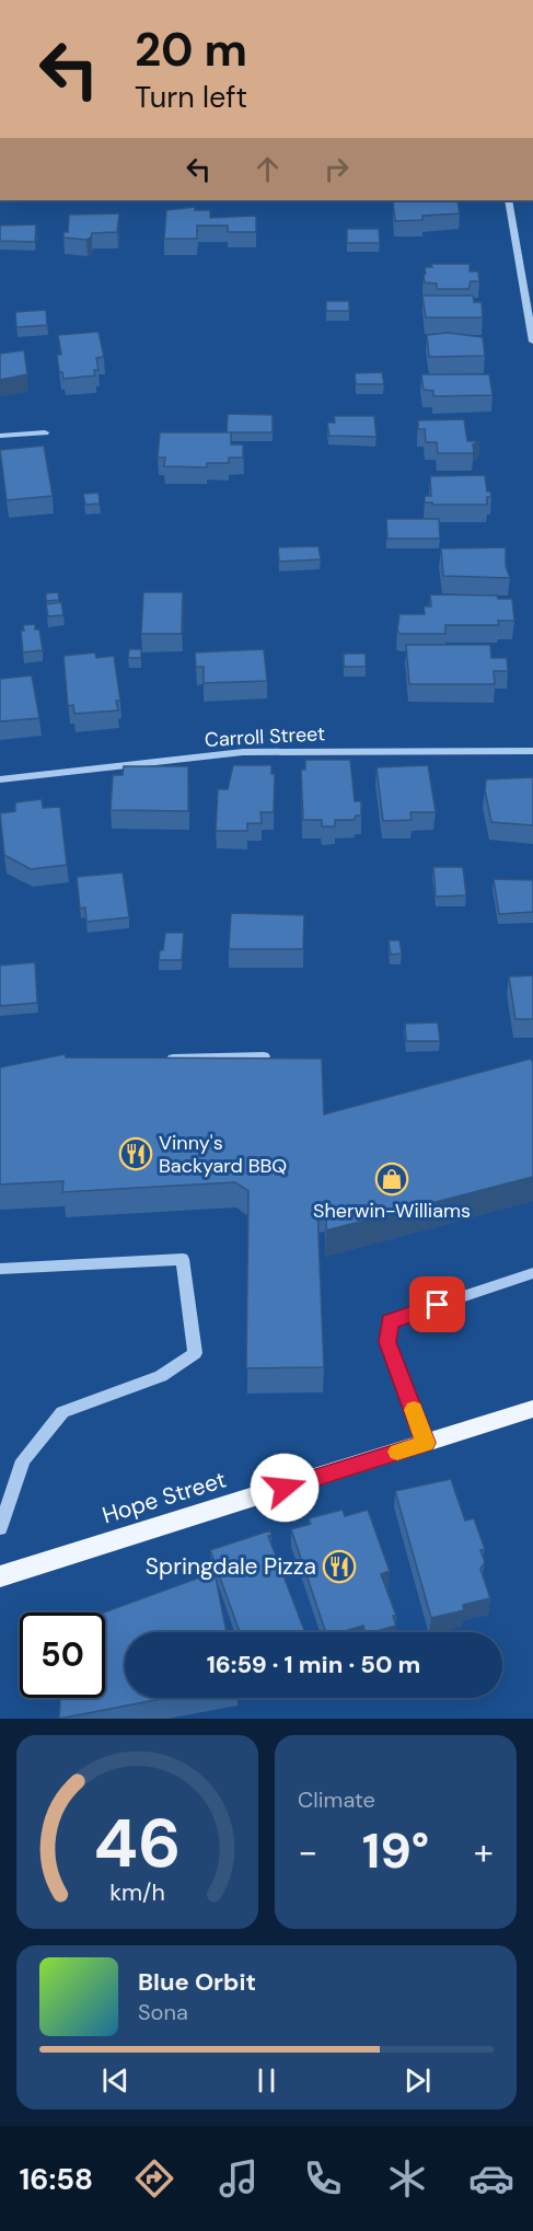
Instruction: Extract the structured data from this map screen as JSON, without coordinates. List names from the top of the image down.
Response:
{
  "streets": {
    "main road": ["Hope Street"],
    "street": ["Carroll Street"]
  },
  "places": {
    "restaurant": ["Vinny's Backyard BBQ", "Springdale Pizza"],
    "shop": ["Sherwin-Williams"]
  },
  "page": {
    "turn": ["20 m", "Turn left"],
    "limit": "50",
    "trip": "16:59 · 1 min · 50 m",
    "tile": "Climate",
    "heat": ["−", "19°", "+"],
    "song": ["Blue Orbit", "Sona"],
    "tabs": "16:58",
    "gauge": ["46", "km/h"]
  }
}
